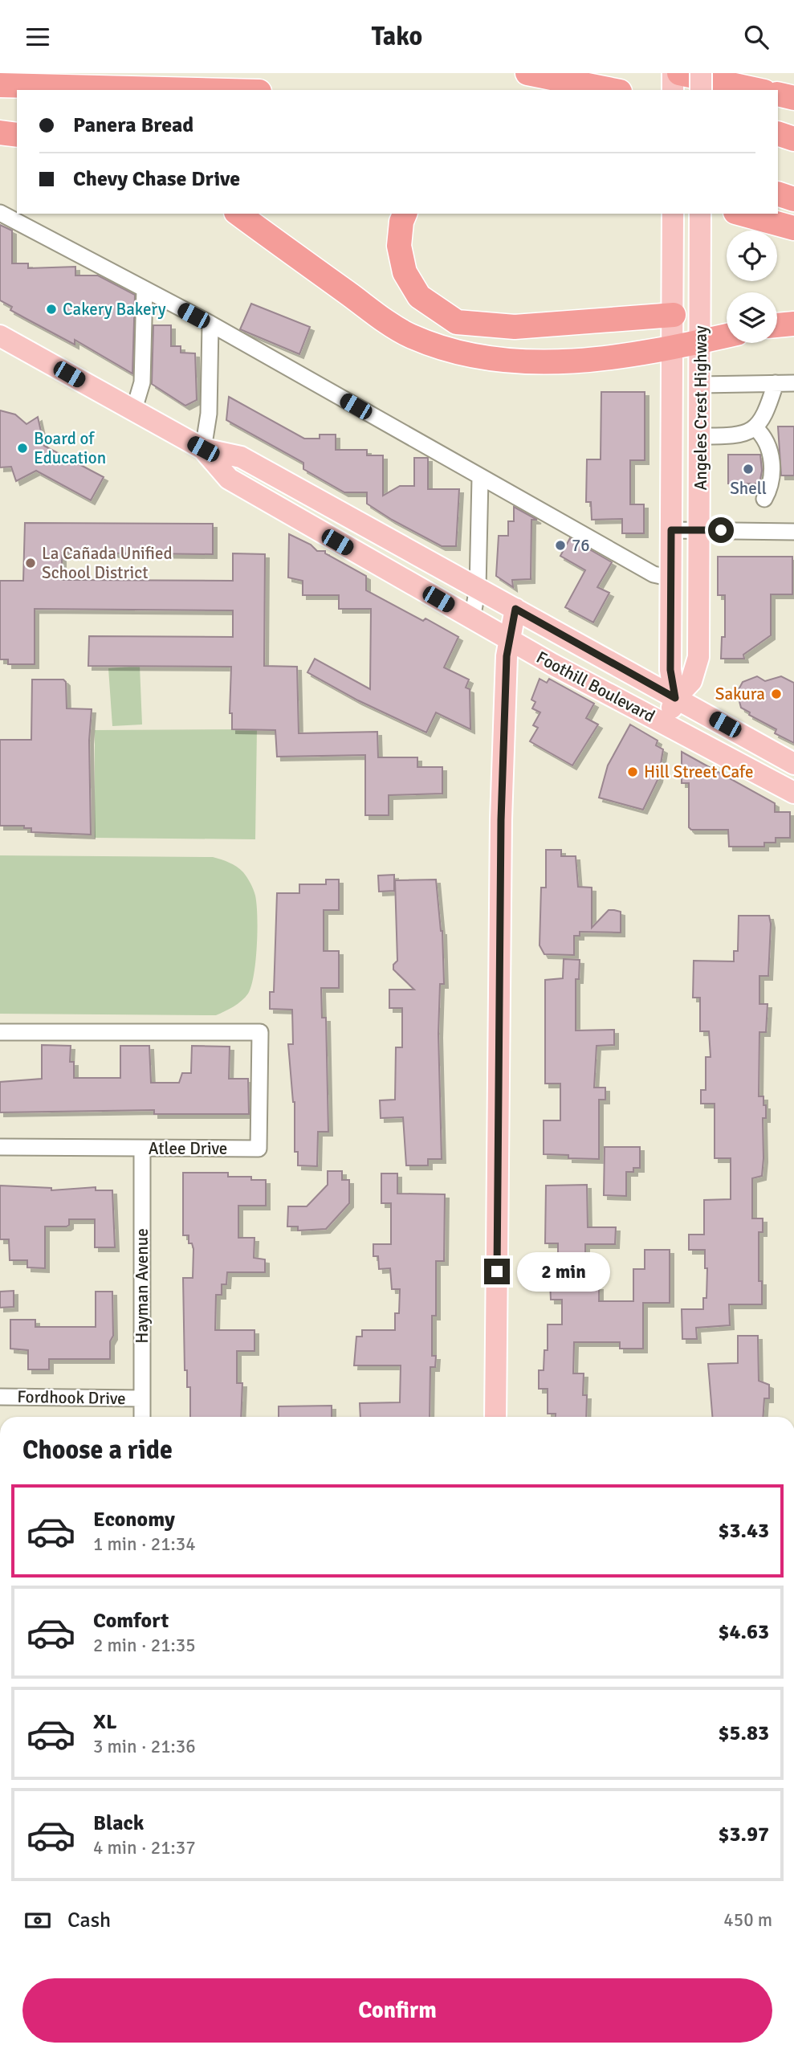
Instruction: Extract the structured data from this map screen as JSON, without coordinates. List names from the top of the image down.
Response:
{
  "streets": {
    "main road": ["Angeles Crest Highway", "Foothill Boulevard"],
    "street": ["Atlee Drive", "Hayman Avenue", "Fordhook Drive"]
  },
  "crossings": [
    ["Angeles Crest Highway", "Foothill Boulevard"],
    ["Atlee Drive", "Hayman Avenue"],
    ["Hayman Avenue", "Fordhook Drive"]
  ],
  "places": [
    "Cakery Bakery",
    "Board of Education",
    "Shell",
    "76",
    "La Cañada Unified School District",
    "Sakura",
    "Hill Street Cafe"
  ],
  "page": {
    "header": "Tako",
    "banner": ["Panera Bread", "Chevy Chase Drive"],
    "bubble": "2 min",
    "heading": "Choose a ride",
    "list": [
      {
        "name": "Economy",
        "note": "1 min · 21:34",
        "value": "$3.43"
      },
      {
        "name": "Comfort",
        "note": "2 min · 21:35",
        "value": "$4.63"
      },
      {
        "name": "XL",
        "note": "3 min · 21:36",
        "value": "$5.83"
      },
      {
        "name": "Black",
        "note": "4 min · 21:37",
        "value": "$3.97"
      }
    ],
    "pay": ["Cash", "450 m"],
    "buttons": "Confirm"
  }
}
